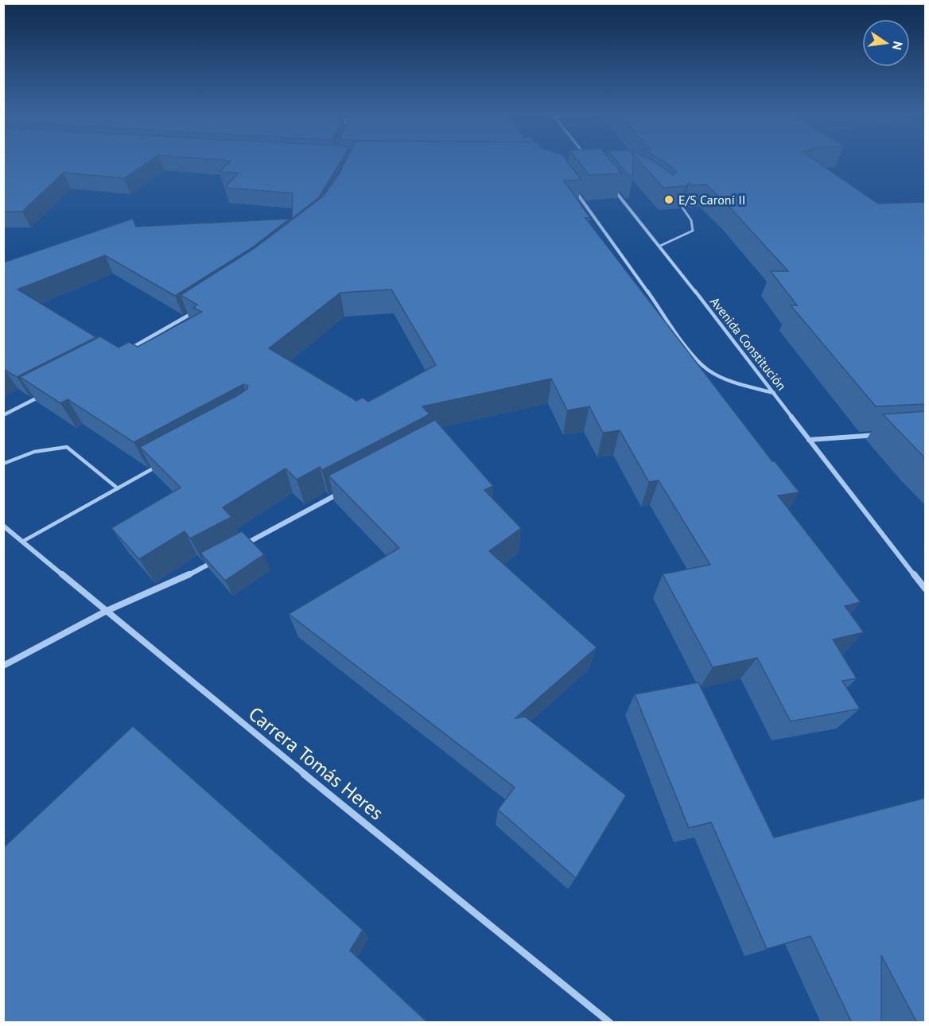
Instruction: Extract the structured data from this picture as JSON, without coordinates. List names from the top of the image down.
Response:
{
  "streets": {
    "street": ["Avenida Constitución", "Carrera Tomás Heres"]
  },
  "places": ["E/S Caroní II"],
  "north": "right"
}
